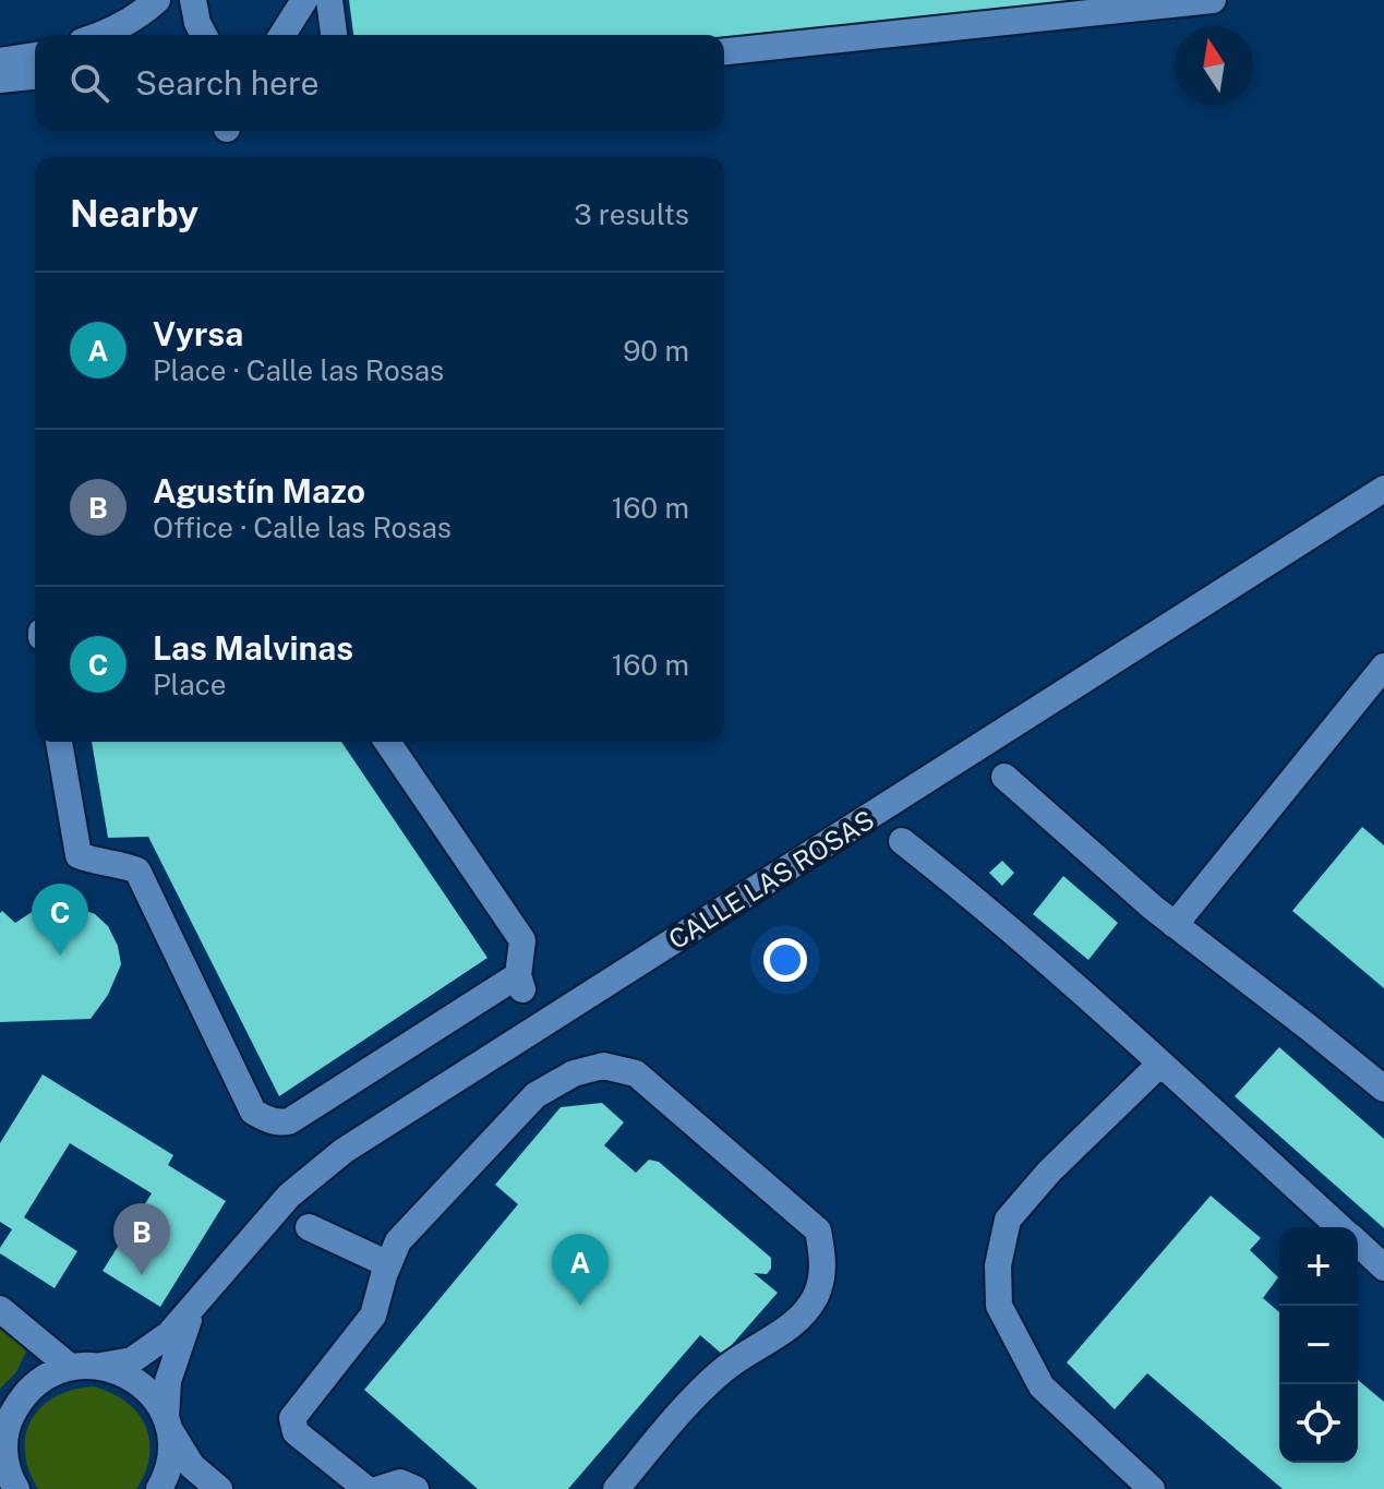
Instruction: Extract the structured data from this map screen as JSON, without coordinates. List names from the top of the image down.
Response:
{
  "streets": {
    "street": ["CALLE LAS ROSAS"]
  },
  "north": "top",
  "page": {
    "search": "Search here",
    "heading": ["Nearby", "3 results"],
    "list": [
      {
        "mark": "A",
        "name": "Vyrsa",
        "note": "Place · Calle las Rosas",
        "value": "90 m"
      },
      {
        "mark": "B",
        "name": "Agustín Mazo",
        "note": "Office · Calle las Rosas",
        "value": "160 m"
      },
      {
        "mark": "C",
        "name": "Las Malvinas",
        "note": "Place",
        "value": "160 m"
      }
    ],
    "pins": ["C", "B", "A"],
    "map_buttons": ["+", "−"]
  }
}
